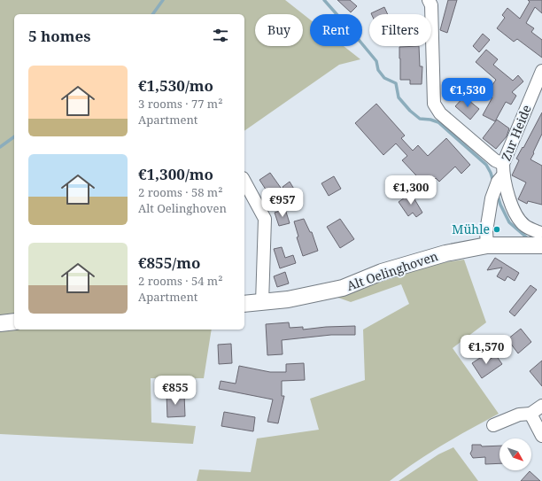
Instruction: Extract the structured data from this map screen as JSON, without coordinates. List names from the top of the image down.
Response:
{
  "streets": {
    "main road": ["Alt Oelinghoven"],
    "street": ["Zur Heide"]
  },
  "crossings": [
    ["Zur Heide", "Alt Oelinghoven"]
  ],
  "places": ["Mühle"],
  "north": "bottom right",
  "page": {
    "chip": ["Buy", "Rent", "Filters"],
    "heading": "5 homes",
    "list": [
      {
        "name": "€1,530/mo",
        "note": "3 rooms · 77 m² · Apartment"
      },
      {
        "name": "€1,300/mo",
        "note": "2 rooms · 58 m² · Alt Oelinghoven"
      },
      {
        "name": "€855/mo",
        "note": "2 rooms · 54 m² · Apartment"
      }
    ],
    "price": [
      "€1,530",
      "€1,300",
      "€957",
      "€1,570",
      "€855"
    ]
  }
}
